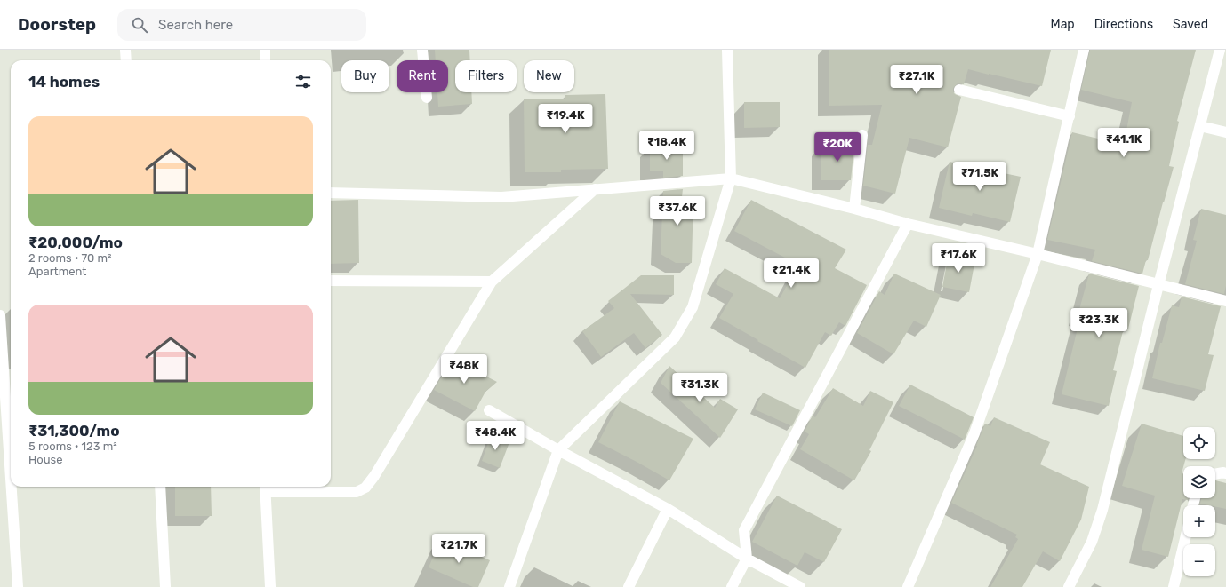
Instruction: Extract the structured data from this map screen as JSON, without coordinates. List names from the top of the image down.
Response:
{
  "page": {
    "header": "Doorstep",
    "search": "Search here",
    "nav": ["Map", "Directions", "Saved"],
    "chip": [
      "Buy",
      "Rent",
      "Filters",
      "New"
    ],
    "heading": "14 homes",
    "price": [
      "₹27.1K",
      "₹19.4K",
      "₹41.1K",
      "₹18.4K",
      "₹20K",
      "₹71.5K",
      "₹37.6K",
      "₹17.6K",
      "₹21.4K",
      "₹23.3K",
      "₹48K",
      "₹31.3K",
      "₹48.4K",
      "₹21.7K"
    ],
    "list": [
      {
        "name": "₹20,000/mo",
        "note": "2 rooms · 70 m² · Apartment"
      },
      {
        "name": "₹31,300/mo",
        "note": "5 rooms · 123 m² · House"
      }
    ],
    "map_buttons": ["+", "−"]
  }
}
